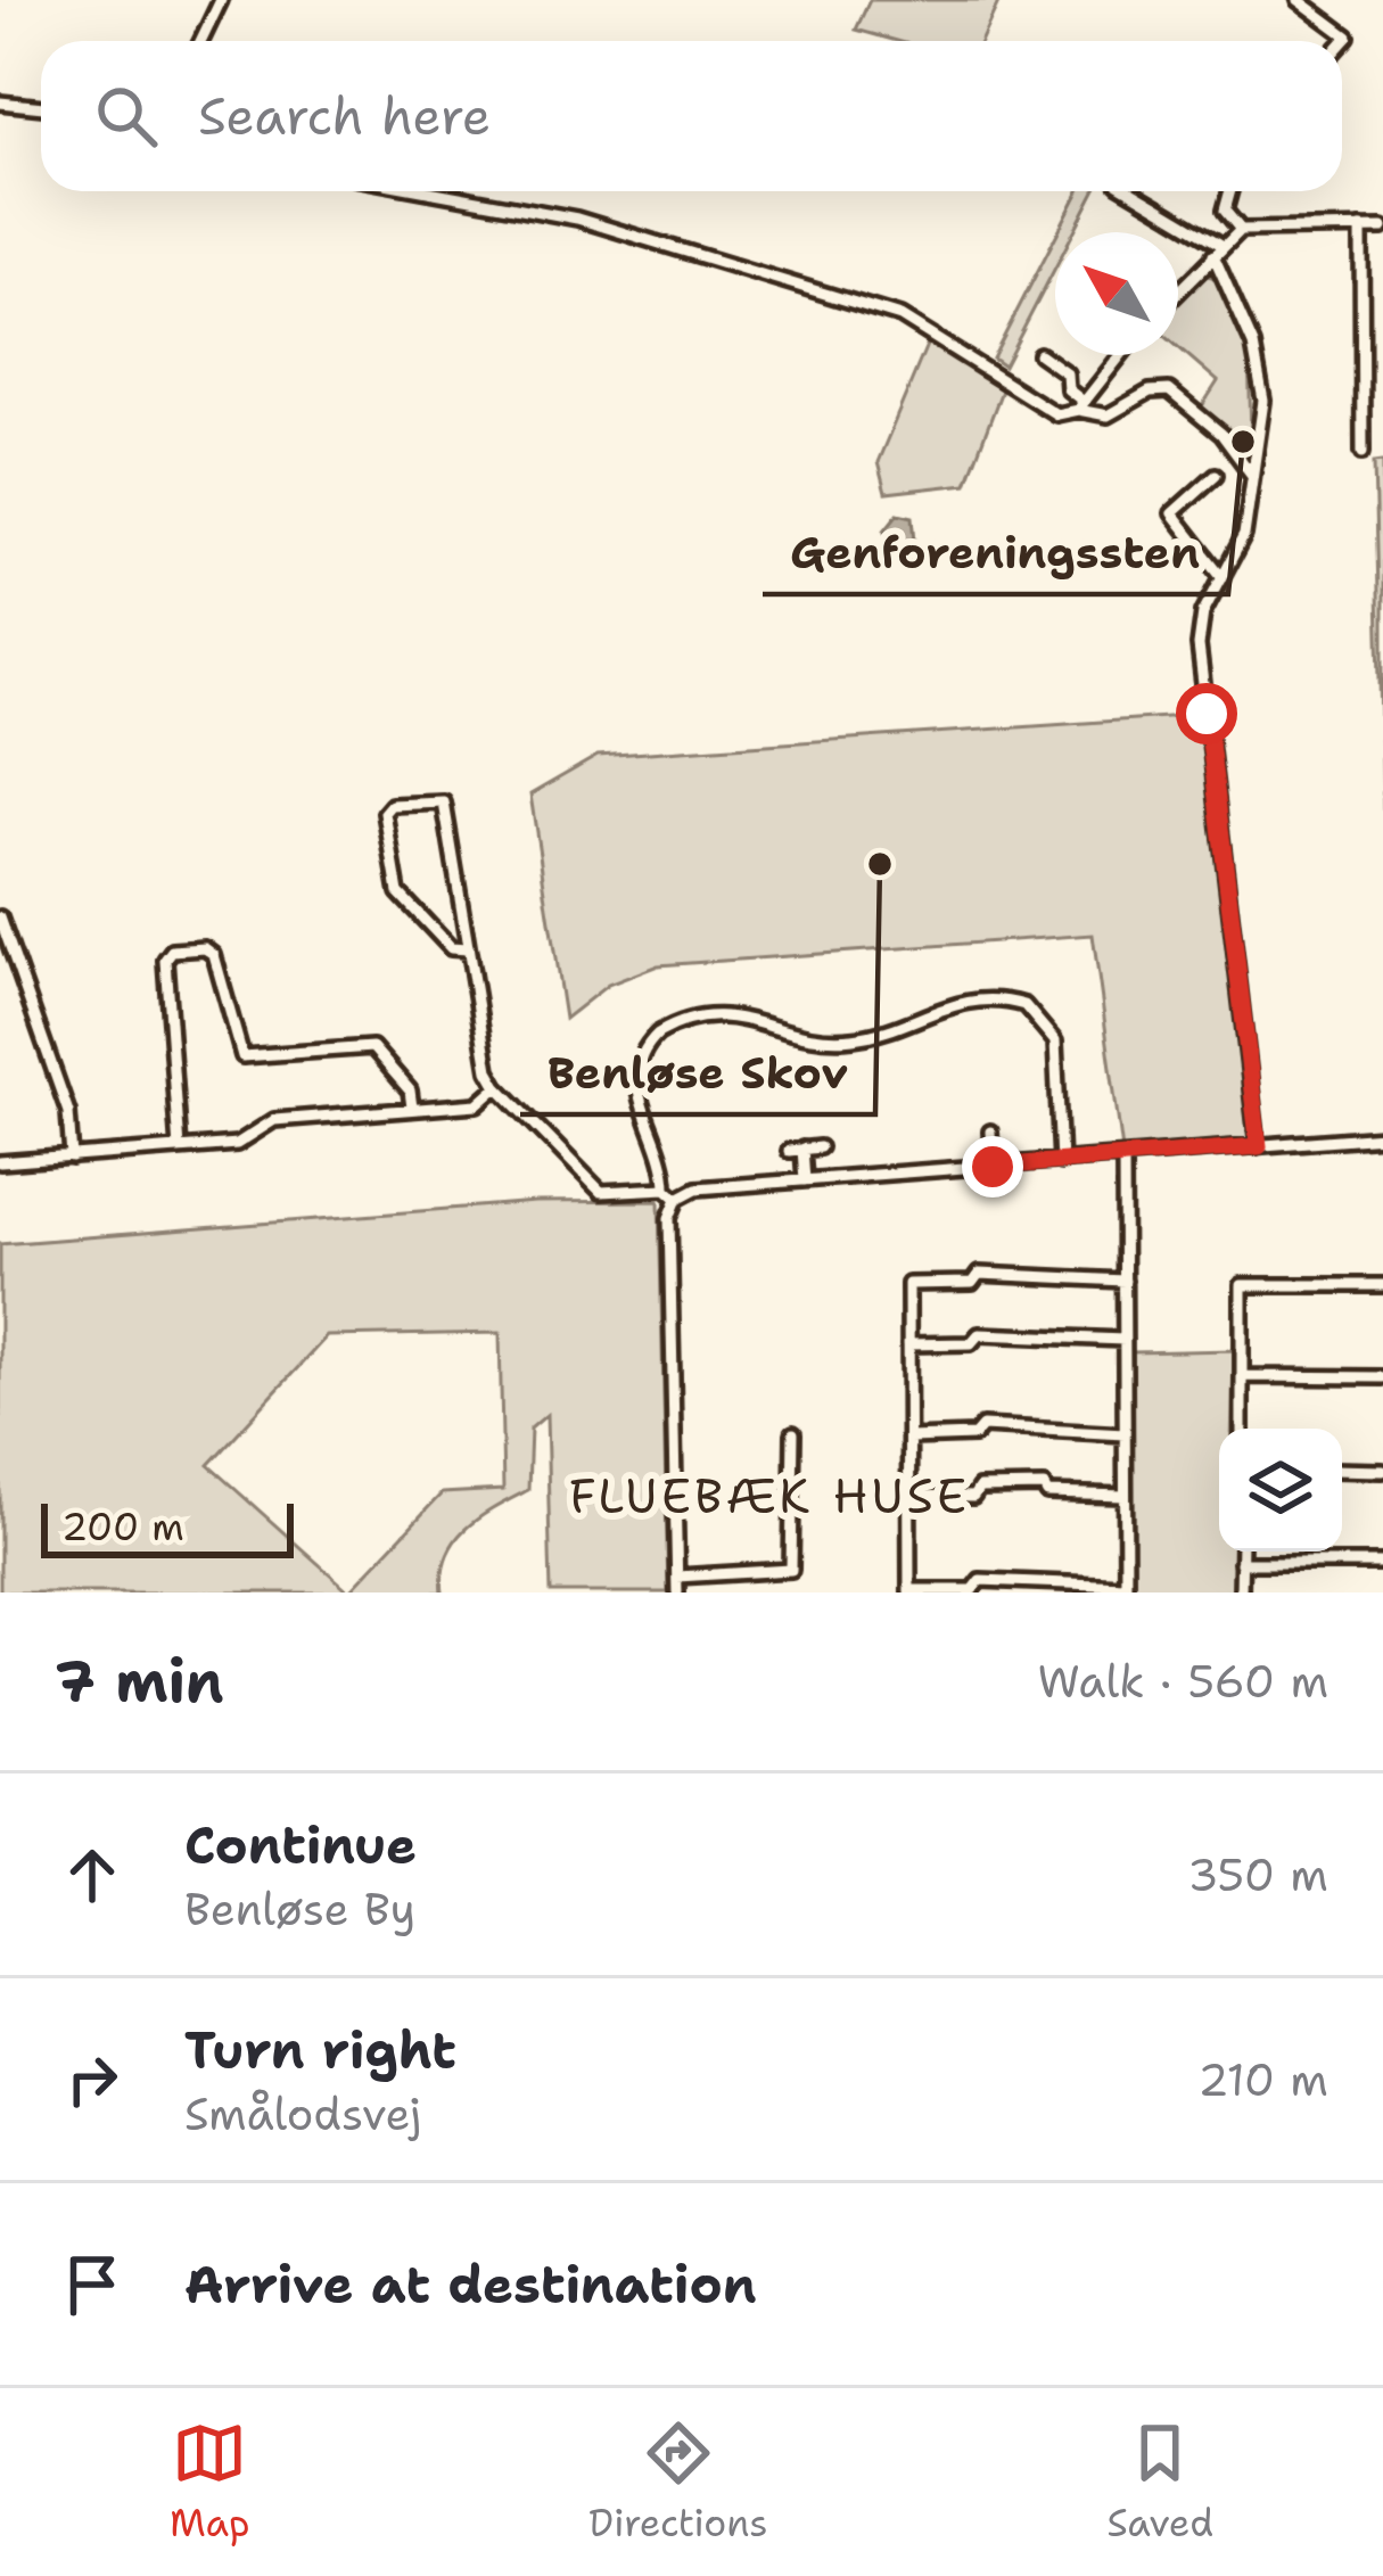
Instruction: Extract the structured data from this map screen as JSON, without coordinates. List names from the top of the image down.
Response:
{
  "districts": ["FLUEBÆK HUSE"],
  "places": ["Genforeningssten", "Benløse Skov"],
  "scale_bar": "200 m",
  "north": "top left",
  "page": {
    "search": "Search here",
    "scale": "200 m",
    "heading": ["7 min", "Walk · 560 m"],
    "list": [
      ["Continue", "Benløse By", "350 m"],
      ["Turn right", "Smålodsvej", "210 m"],
      "Arrive at destination"
    ],
    "nav": ["Map", "Directions", "Saved"]
  }
}
